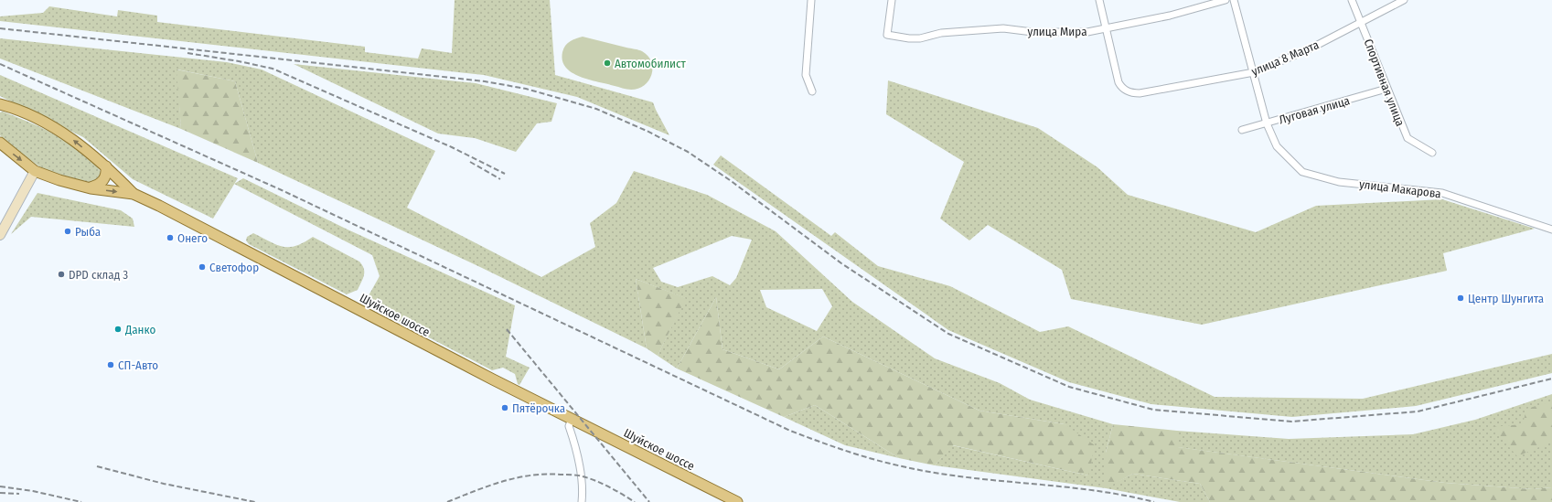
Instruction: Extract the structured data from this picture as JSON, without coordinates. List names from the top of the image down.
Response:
{
  "streets": {
    "main road": ["Шуйское шоссе"],
    "street": [
      "улица Мира",
      "улица 8 Марта",
      "Спортивная улица",
      "Луговая улица",
      "улица Макарова"
    ]
  },
  "crossings": [
    ["улица Мира", "улица 8 Марта"],
    ["улица 8 Марта", "Спортивная улица"],
    ["Спортивная улица", "Луговая улица"],
    ["Луговая улица", "улица Макарова"]
  ],
  "places": [
    "Автомобилист",
    "Рыба",
    "Онего",
    "Светофор",
    "DPD склад 3",
    "Центр Шунгита",
    "Данко",
    "СП-Авто",
    "Пятёрочка"
  ]
}
